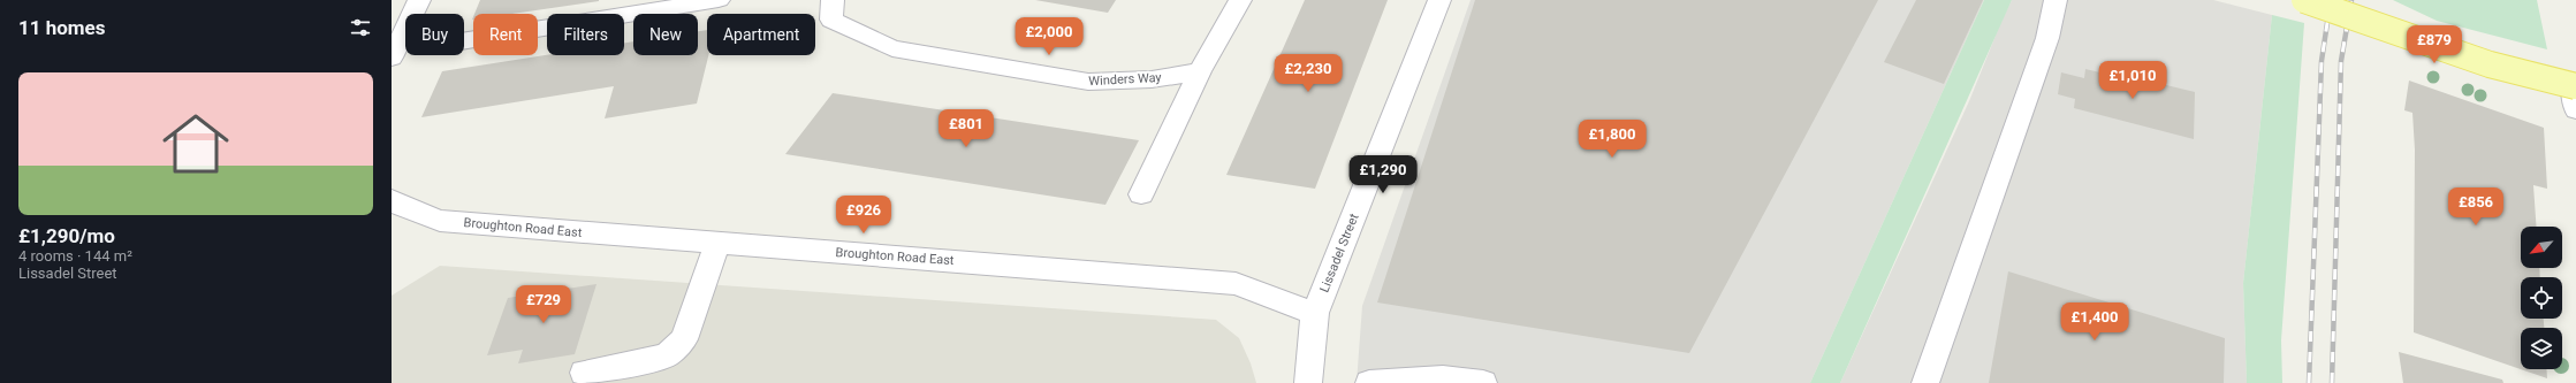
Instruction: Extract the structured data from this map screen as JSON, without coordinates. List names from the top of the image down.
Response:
{
  "streets": {
    "street": ["Winders Way", "Broughton Road East", "Lissadel Street"]
  },
  "crossings": [
    ["Broughton Road East", "Lissadel Street"]
  ],
  "north": "bottom left",
  "page": {
    "heading": "11 homes",
    "chip": [
      "Buy",
      "Rent",
      "Filters",
      "New",
      "Apartment"
    ],
    "price": [
      "£2,000",
      "£879",
      "£2,230",
      "£1,010",
      "£801",
      "£1,800",
      "£1,290",
      "£856",
      "£926",
      "£729",
      "£1,400"
    ],
    "list": [
      {
        "name": "£1,290/mo",
        "note": "4 rooms · 144 m² · Lissadel Street"
      }
    ]
  }
}
